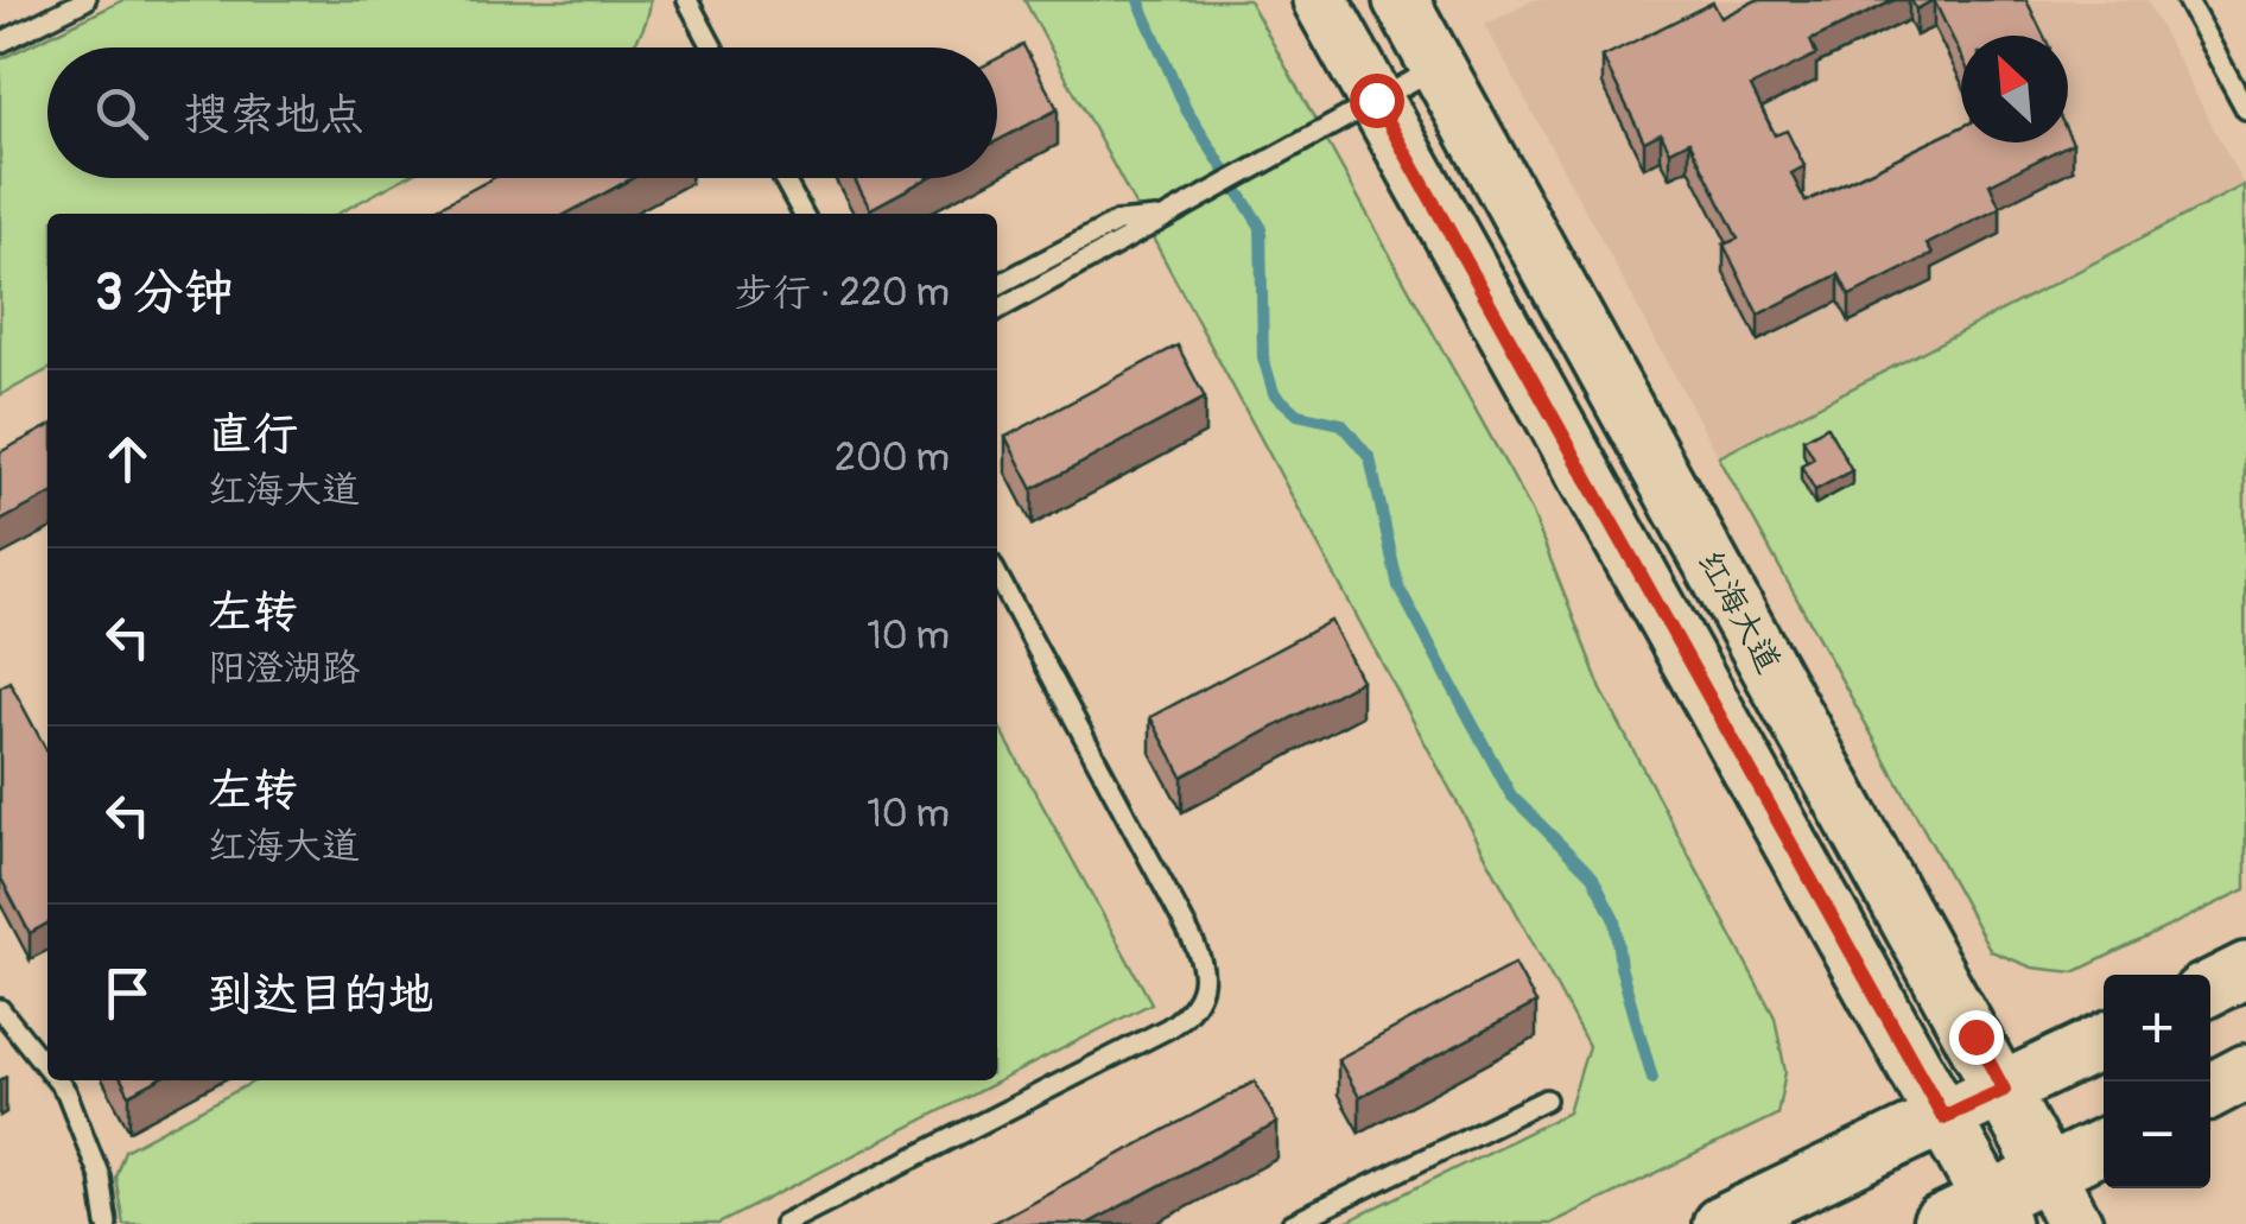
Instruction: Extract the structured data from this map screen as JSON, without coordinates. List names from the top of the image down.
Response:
{
  "streets": {
    "main road": ["红海大道"]
  },
  "north": "top left",
  "page": {
    "search": "搜索地点",
    "heading": ["3 分钟", "步行 · 220 m"],
    "list": [
      ["直行", "红海大道", "200 m"],
      ["左转", "阳澄湖路", "10 m"],
      ["左转", "红海大道", "10 m"],
      "到达目的地"
    ],
    "map_buttons": ["+", "−"]
  }
}
